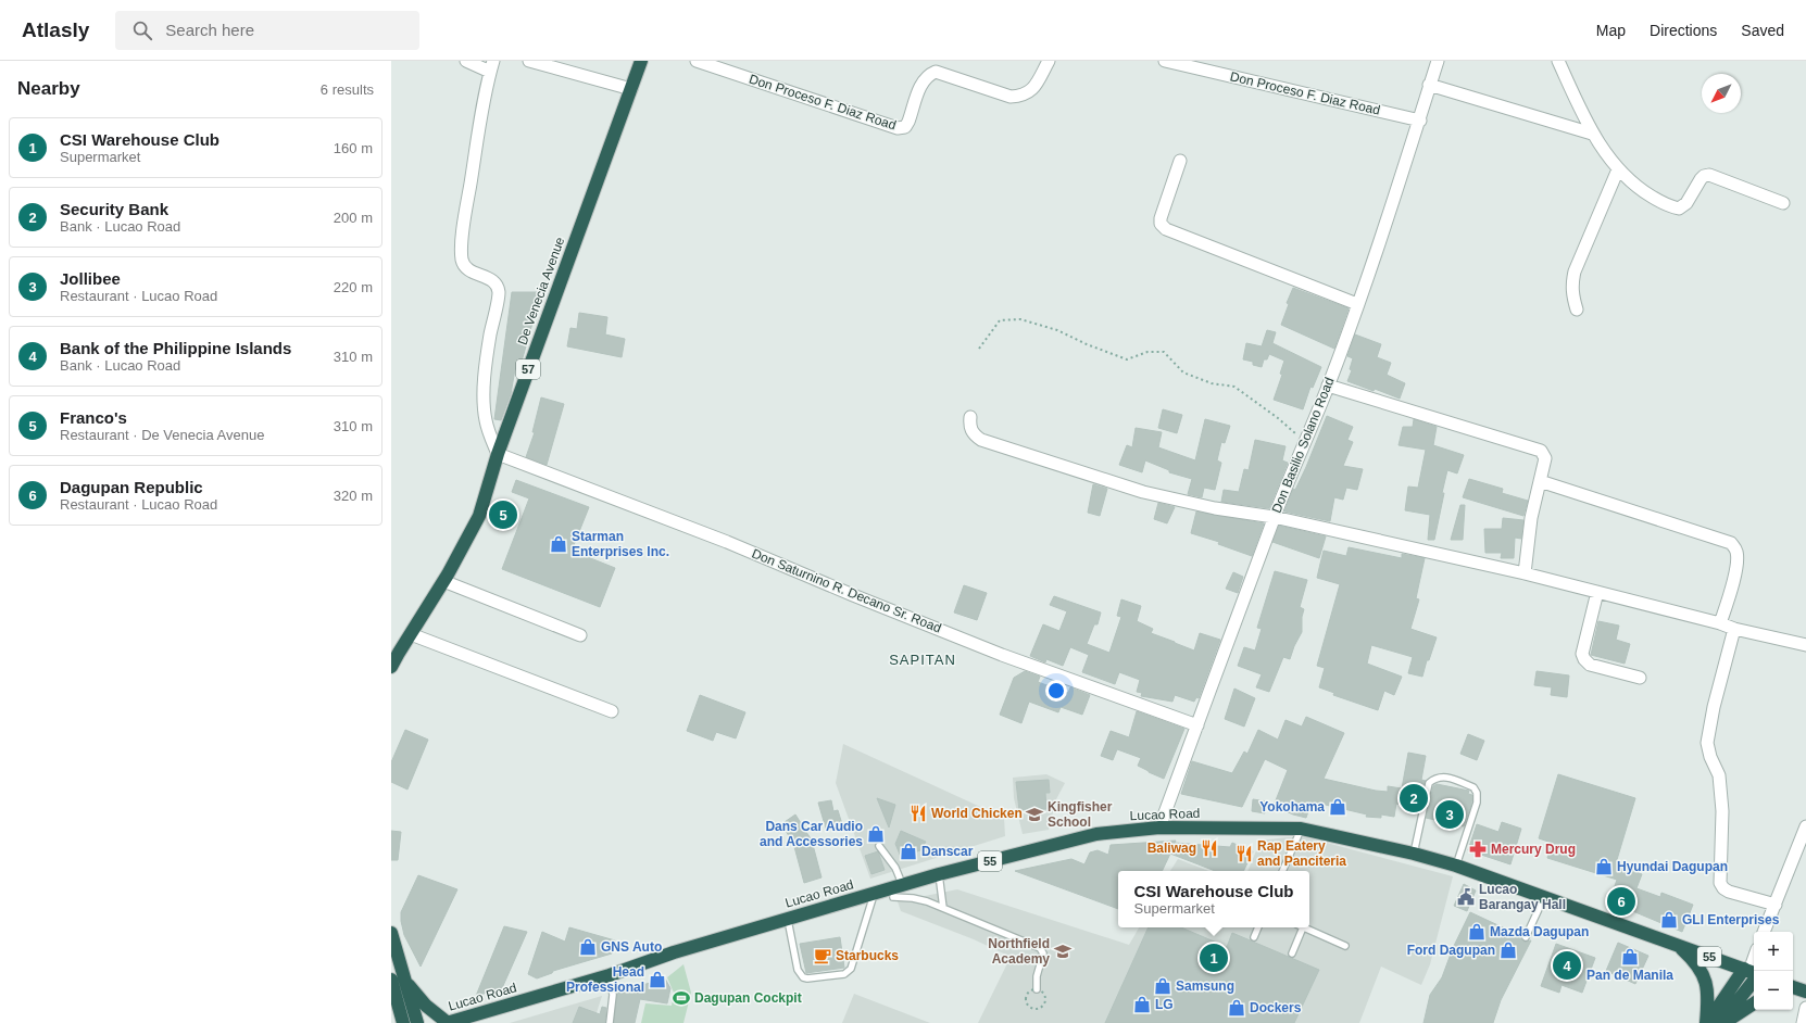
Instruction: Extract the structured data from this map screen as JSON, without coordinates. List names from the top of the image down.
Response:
{
  "streets": {
    "highway": [
      "De Venecia Avenue",
      "57",
      "Lucao Road",
      "55"
    ],
    "street": ["Don Proceso F. Diaz Road", "Don Basilio Solano Road", "Don Saturnino R. Decano Sr. Road"]
  },
  "crossings": [
    ["Don Proceso F. Diaz Road", "Don Basilio Solano Road"],
    ["De Venecia Avenue", "Don Saturnino R. Decano Sr. Road"],
    ["Don Basilio Solano Road", "Don Saturnino R. Decano Sr. Road"],
    ["Don Basilio Solano Road", "Lucao Road"]
  ],
  "districts": ["SAPITAN"],
  "places": {
    "shop": [
      "Starman Enterprises Inc.",
      "Yokohama",
      "Dans Car Audio and Accessories",
      "Danscar",
      "Hyundai Dagupan",
      "GLI Enterprises",
      "Mazda Dagupan",
      "GNS Auto",
      "Ford Dagupan",
      "Pan de Manila",
      "Head Professional",
      "Samsung",
      "LG",
      "Dockers"
    ],
    "restaurant": ["World Chicken", "Baliwag", "Rap Eatery and Panciteria"],
    "school or university": ["Kingfisher School", "Northfield Academy"],
    "pharmacy": ["Mercury Drug"],
    "public building": ["Lucao Barangay Hall"],
    "cafe": ["Starbucks"],
    "sports": ["Dagupan Cockpit"]
  },
  "north": "bottom left",
  "page": {
    "header": "Atlasly",
    "search": "Search here",
    "nav": ["Map", "Directions", "Saved"],
    "heading": ["Nearby", "6 results"],
    "list": [
      {
        "mark": "1",
        "name": "CSI Warehouse Club",
        "note": "Supermarket",
        "value": "160 m"
      },
      {
        "mark": "2",
        "name": "Security Bank",
        "note": "Bank · Lucao Road",
        "value": "200 m"
      },
      {
        "mark": "3",
        "name": "Jollibee",
        "note": "Restaurant · Lucao Road",
        "value": "220 m"
      },
      {
        "mark": "4",
        "name": "Bank of the Philippine Islands",
        "note": "Bank · Lucao Road",
        "value": "310 m"
      },
      {
        "mark": "5",
        "name": "Franco's",
        "note": "Restaurant · De Venecia Avenue",
        "value": "310 m"
      },
      {
        "mark": "6",
        "name": "Dagupan Republic",
        "note": "Restaurant · Lucao Road",
        "value": "320 m"
      }
    ],
    "pins": [
      "5",
      "2",
      "3",
      "6",
      "1",
      "4"
    ],
    "popup": ["CSI Warehouse Club", "Supermarket"],
    "map_buttons": ["+", "−"]
  }
}
